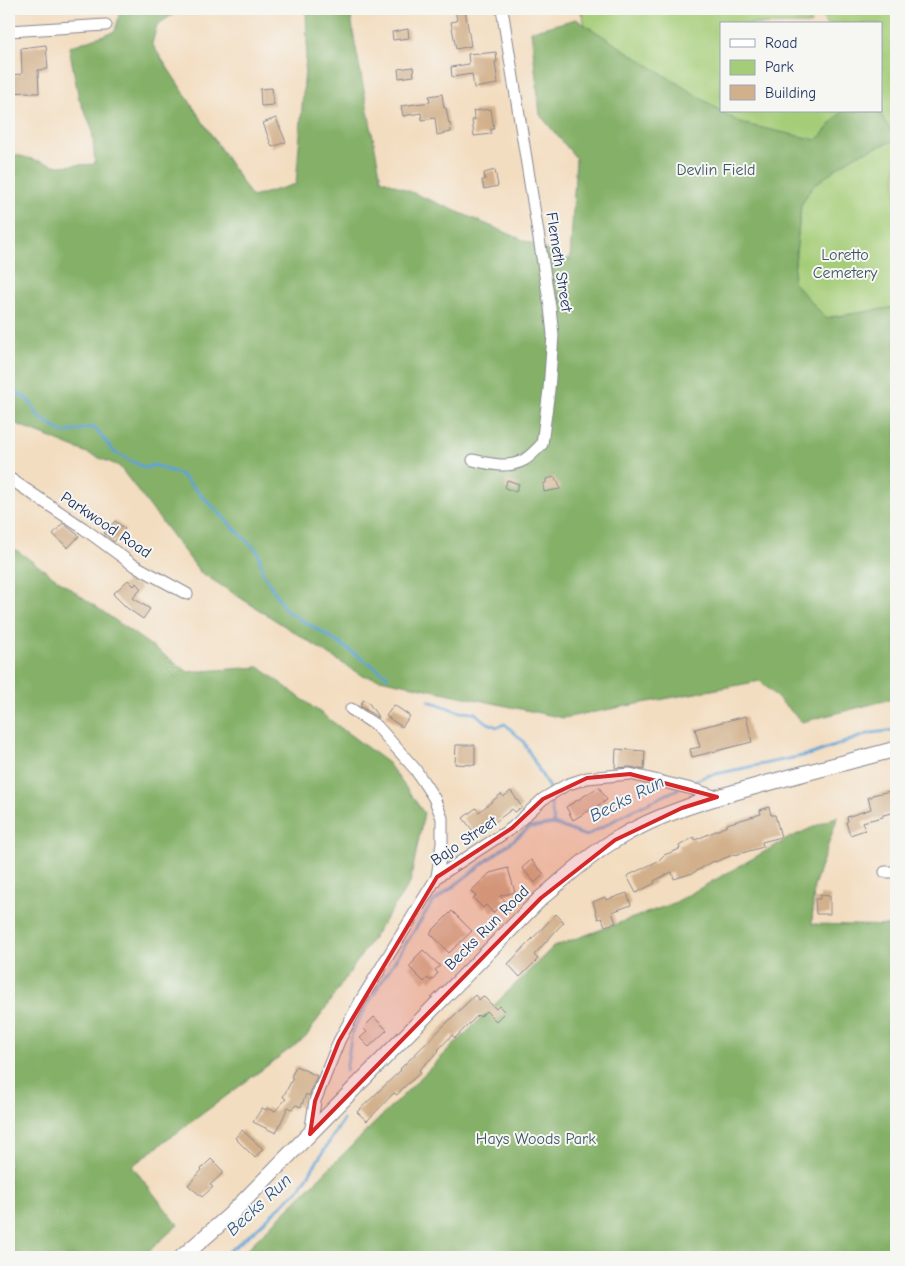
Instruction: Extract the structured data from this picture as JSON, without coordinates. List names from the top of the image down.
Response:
{
  "streets": {
    "main road": ["Becks Run Road"],
    "street": ["Flemeth Street", "Parkwood Road", "Bajo Street"]
  },
  "crossings": [
    ["Bajo Street", "Becks Run Road"]
  ],
  "water": ["Becks Run"],
  "parks": ["Devlin Field", "Loretto Cemetery", "Hays Woods Park"],
  "legend": ["Road", "Park", "Building"]
}
